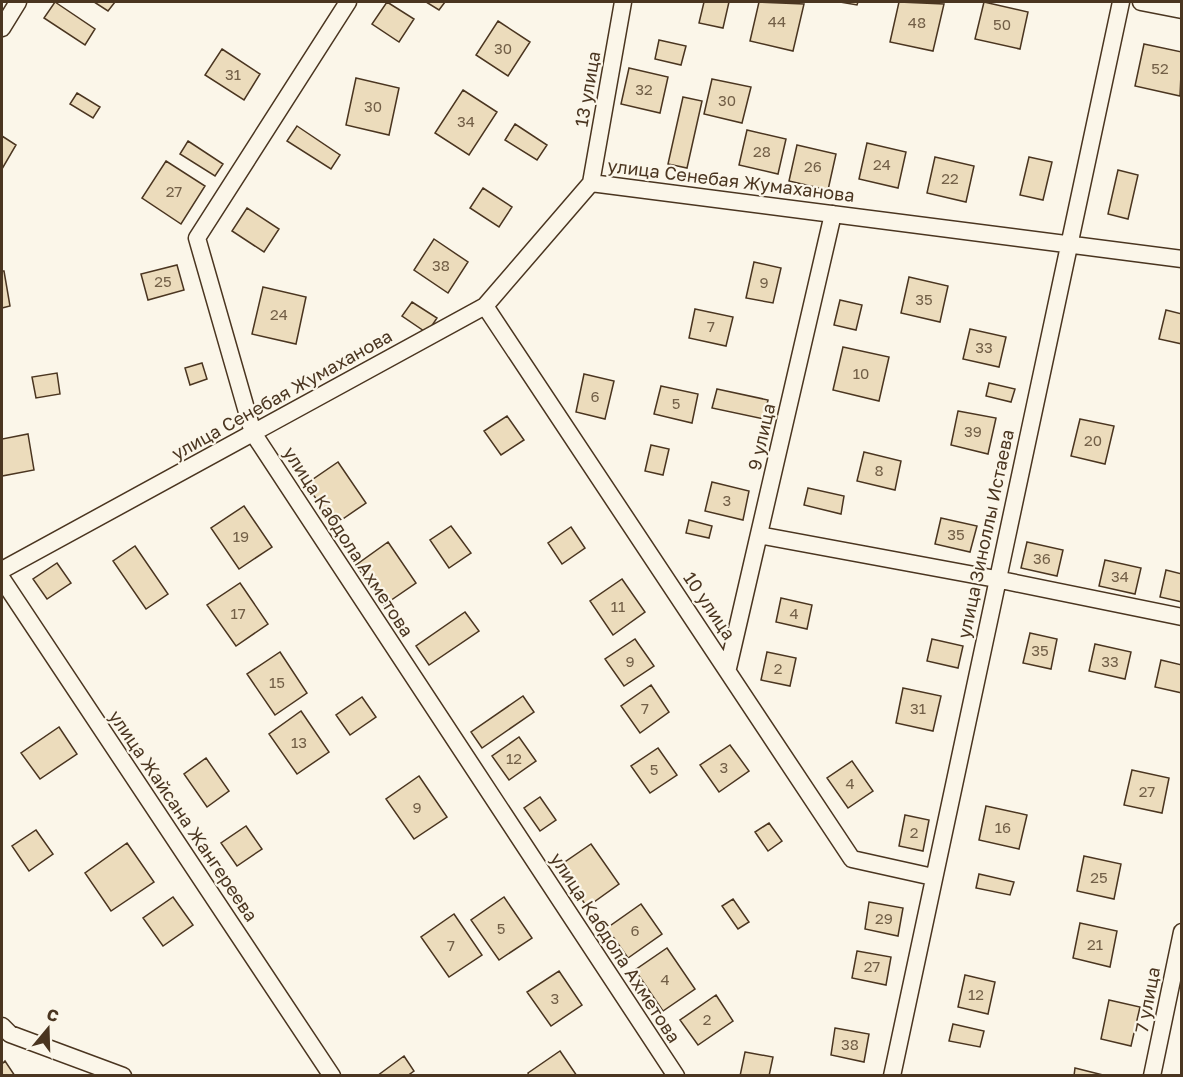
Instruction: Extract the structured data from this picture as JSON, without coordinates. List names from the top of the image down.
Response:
{
  "streets": {
    "street": [
      "13 улица",
      "улица Сенебая Жумаханова",
      "9 улица",
      "улица Зиноллы Истаева",
      "улица Кабдола Ахметова",
      "10 улица",
      "улица Жайсана Жангереева",
      "7 улица"
    ]
  },
  "crossings": [
    ["13 улица", "улица Сенебая Жумаханова"],
    ["улица Сенебая Жумаханова", "9 улица"],
    ["улица Сенебая Жумаханова", "улица Зиноллы Истаева"],
    ["улица Сенебая Жумаханова", "улица Кабдола Ахметова"],
    ["улица Сенебая Жумаханова", "10 улица"],
    ["9 улица", "10 улица"],
    ["улица Зиноллы Истаева", "10 улица"]
  ],
  "house_numbers": [
    "44",
    "48",
    "50",
    "30",
    "52",
    "31",
    "32",
    "30",
    "30",
    "34",
    "28",
    "24",
    "26",
    "22",
    "27",
    "38",
    "25",
    "9",
    "35",
    "24",
    "7",
    "33",
    "10",
    "6",
    "5",
    "39",
    "20",
    "8",
    "3",
    "35",
    "19",
    "36",
    "34",
    "11",
    "17",
    "4",
    "35",
    "9",
    "33",
    "2",
    "15",
    "7",
    "31",
    "13",
    "12",
    "3",
    "5",
    "4",
    "27",
    "9",
    "16",
    "2",
    "25",
    "29",
    "5",
    "6",
    "21",
    "7",
    "27",
    "4",
    "12",
    "3",
    "2",
    "38"
  ],
  "north": "top"
}
